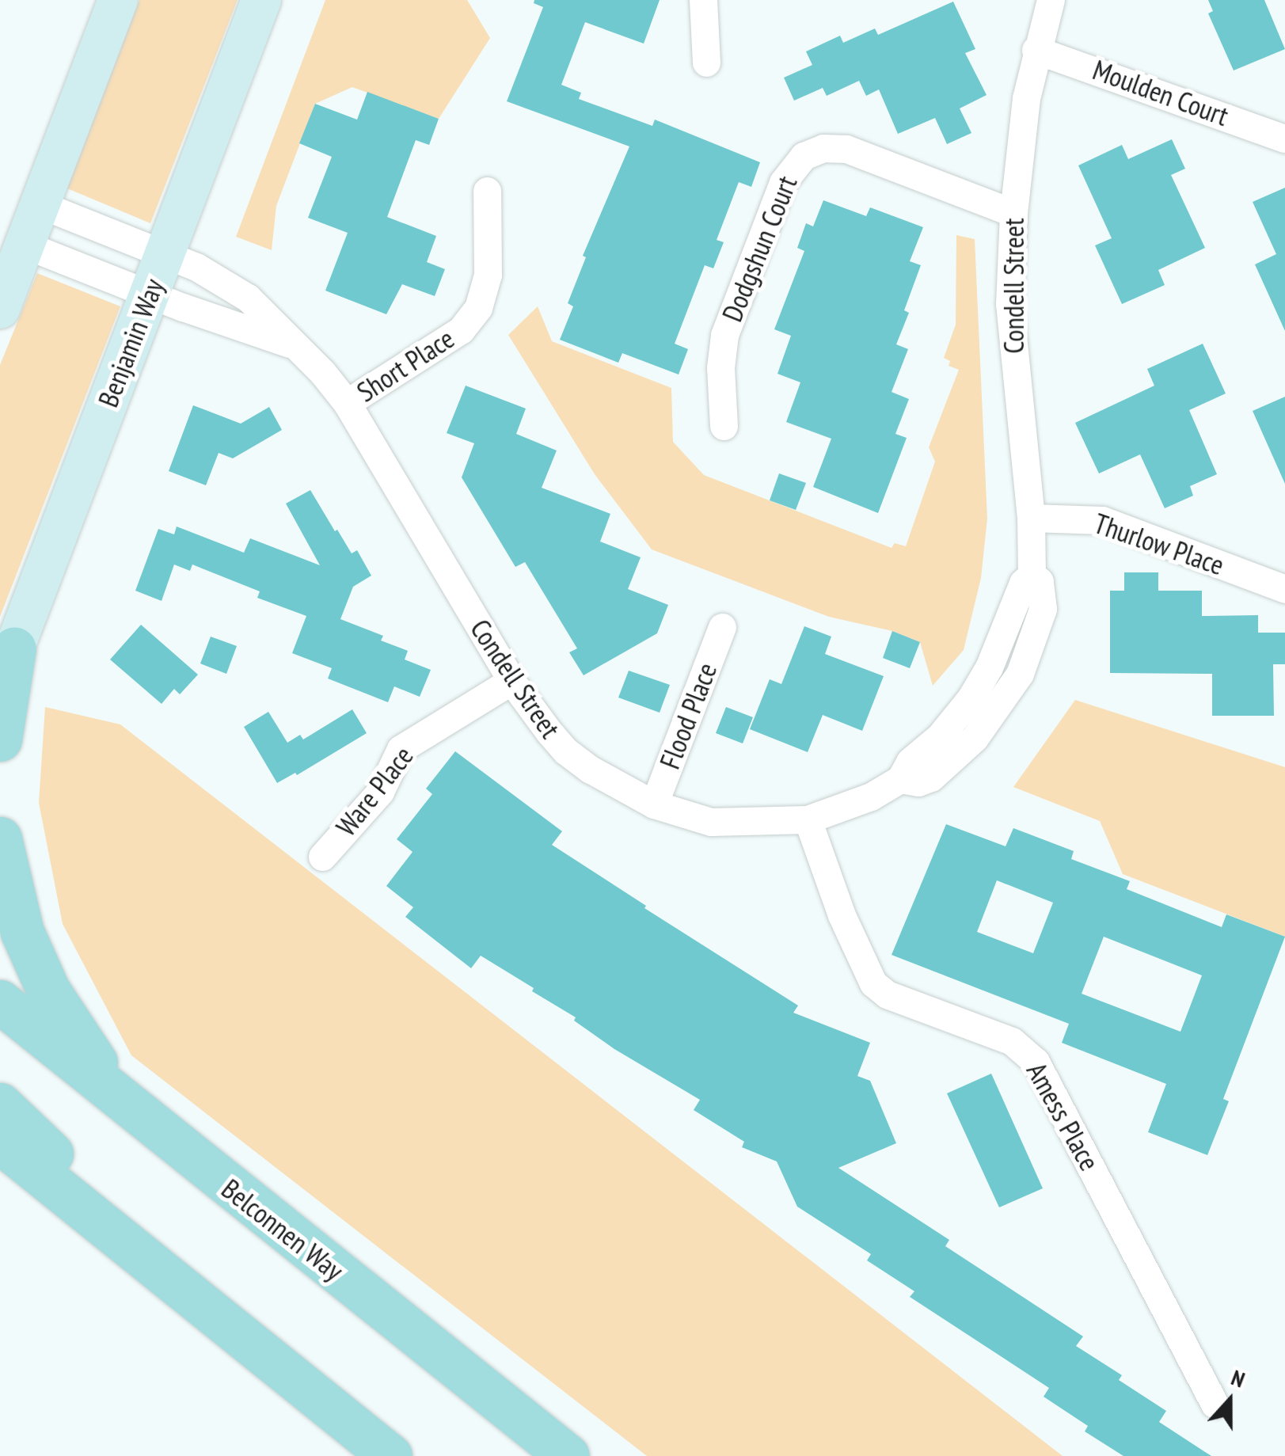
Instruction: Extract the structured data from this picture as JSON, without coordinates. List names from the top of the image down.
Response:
{
  "streets": {
    "main road": ["Benjamin Way", "Belconnen Way"],
    "street": [
      "Moulden Court",
      "Dodgshun Court",
      "Condell Street",
      "Short Place",
      "Thurlow Place",
      "Flood Place",
      "Ware Place",
      "Amess Place"
    ]
  },
  "crossings": [
    ["Moulden Court", "Condell Street"],
    ["Dodgshun Court", "Condell Street"],
    ["Condell Street", "Benjamin Way"],
    ["Condell Street", "Short Place"],
    ["Condell Street", "Thurlow Place"],
    ["Condell Street", "Flood Place"],
    ["Condell Street", "Ware Place"],
    ["Condell Street", "Amess Place"]
  ],
  "north": "top"
}
